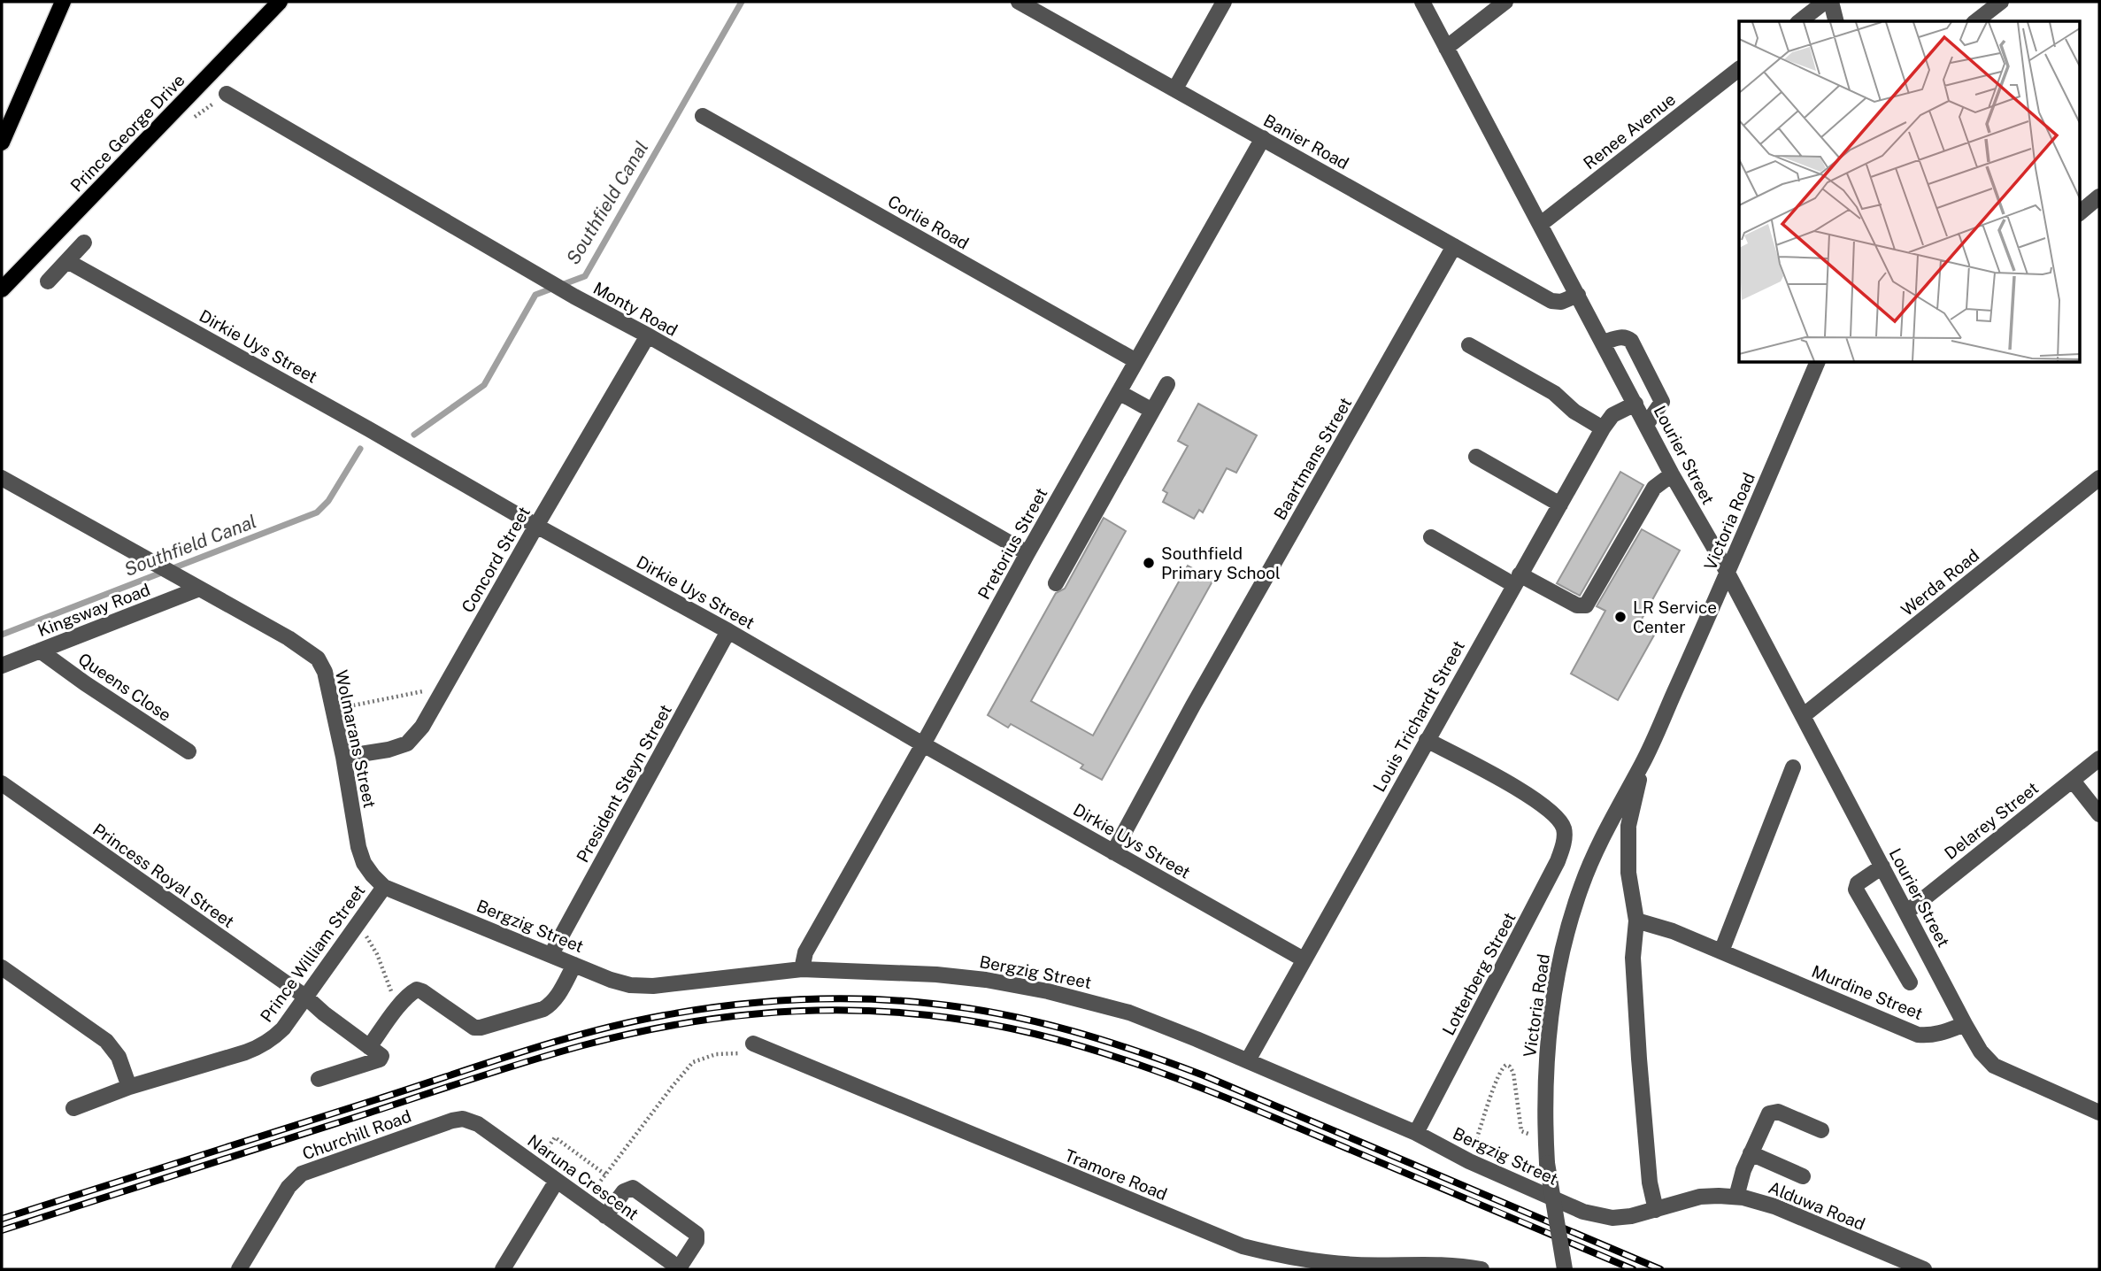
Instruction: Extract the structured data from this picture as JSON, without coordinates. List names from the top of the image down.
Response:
{
  "streets": {
    "main road": ["Prince George Drive"],
    "street": [
      "Renee Avenue",
      "Banier Road",
      "Corlie Road",
      "Monty Road",
      "Dirkie Uys Street",
      "Lourier Street",
      "Baartmans Street",
      "Victoria Road",
      "Pretorius Street",
      "Concord Street",
      "Werda Road",
      "Kingsway Road",
      "Queens Close",
      "Louis Trichardt Street",
      "Wolmarans Street",
      "President Steyn Street",
      "Delarey Street",
      "Princess Royal Street",
      "Bergzig Street",
      "Prince William Street",
      "Lotterberg Street",
      "Murdine Street",
      "Churchill Road",
      "Tramore Road",
      "Naruna Crescent",
      "Alduwa Road"
    ]
  },
  "crossings": [
    ["Renee Avenue", "Lourier Street"],
    ["Banier Road", "Lourier Street"],
    ["Banier Road", "Baartmans Street"],
    ["Banier Road", "Pretorius Street"],
    ["Corlie Road", "Pretorius Street"],
    ["Monty Road", "Pretorius Street"],
    ["Monty Road", "Concord Street"],
    ["Dirkie Uys Street", "Baartmans Street"],
    ["Dirkie Uys Street", "Pretorius Street"],
    ["Dirkie Uys Street", "Concord Street"],
    ["Dirkie Uys Street", "Louis Trichardt Street"],
    ["Dirkie Uys Street", "President Steyn Street"],
    ["Lourier Street", "Victoria Road"],
    ["Lourier Street", "Werda Road"],
    ["Lourier Street", "Louis Trichardt Street"],
    ["Lourier Street", "Delarey Street"],
    ["Lourier Street", "Murdine Street"],
    ["Victoria Road", "Bergzig Street"],
    ["Victoria Road", "Murdine Street"],
    ["Victoria Road", "Alduwa Road"],
    ["Pretorius Street", "Bergzig Street"],
    ["Concord Street", "Wolmarans Street"],
    ["Kingsway Road", "Queens Close"],
    ["Kingsway Road", "Wolmarans Street"],
    ["Louis Trichardt Street", "Bergzig Street"],
    ["Louis Trichardt Street", "Lotterberg Street"],
    ["Wolmarans Street", "Bergzig Street"],
    ["Wolmarans Street", "Prince William Street"],
    ["President Steyn Street", "Bergzig Street"],
    ["Princess Royal Street", "Prince William Street"],
    ["Bergzig Street", "Prince William Street"],
    ["Bergzig Street", "Lotterberg Street"],
    ["Bergzig Street", "Alduwa Road"],
    ["Churchill Road", "Naruna Crescent"]
  ],
  "water": ["Southfield Canal"],
  "places": ["Southfield Primary School", "LR Service Center"]
}
